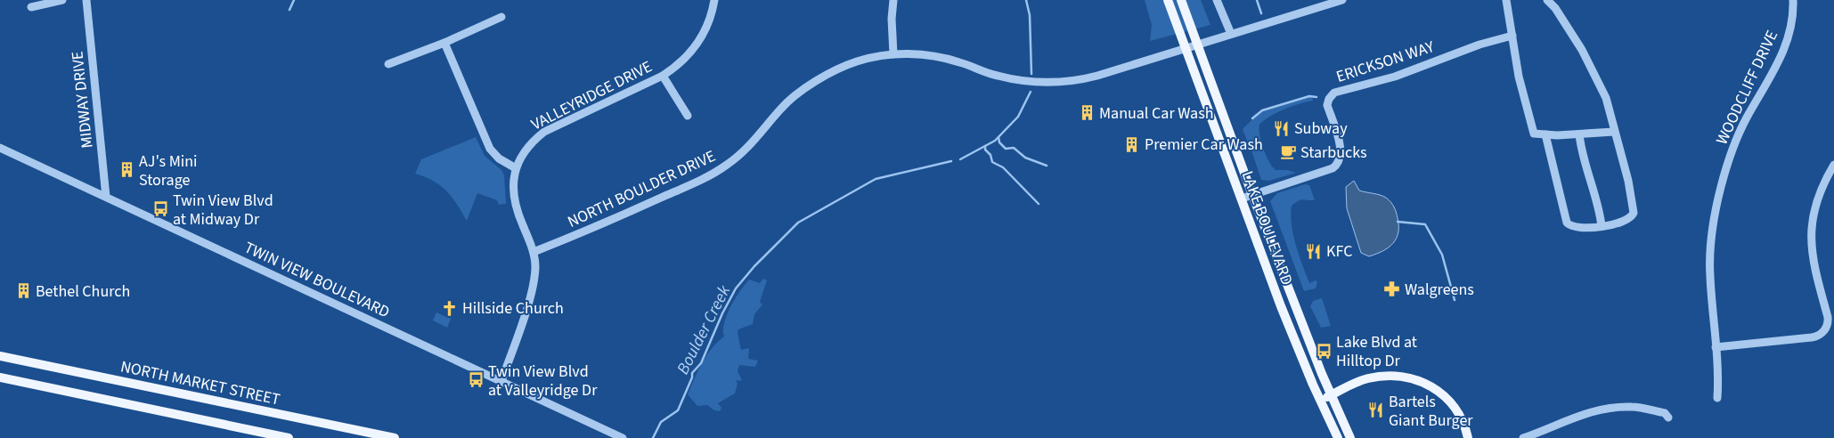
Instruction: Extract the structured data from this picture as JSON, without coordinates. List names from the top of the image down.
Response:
{
  "streets": {
    "main road": ["LAKE BOULEVARD", "NORTH MARKET STREET"],
    "street": [
      "ERICKSON WAY",
      "WOODCLIFF DRIVE",
      "VALLEYRIDGE DRIVE",
      "MIDWAY DRIVE",
      "NORTH BOULDER DRIVE",
      "TWIN VIEW BOULEVARD"
    ]
  },
  "crossings": [
    ["ERICKSON WAY", "LAKE BOULEVARD"],
    ["VALLEYRIDGE DRIVE", "NORTH BOULDER DRIVE"],
    ["VALLEYRIDGE DRIVE", "TWIN VIEW BOULEVARD"],
    ["MIDWAY DRIVE", "TWIN VIEW BOULEVARD"],
    ["NORTH BOULDER DRIVE", "LAKE BOULEVARD"]
  ],
  "water": ["Boulder Creek"],
  "places": {
    "building": [
      "Manual Car Wash",
      "Premier Car Wash",
      "AJ's Mini Storage",
      "Bethel Church"
    ],
    "restaurant": ["Subway", "KFC", "Bartels Giant Burger"],
    "cafe": ["Starbucks"],
    "bus stop": ["Twin View Blvd at Midway Dr", "Lake Blvd at Hilltop Dr", "Twin View Blvd at Valleyridge Dr"],
    "pharmacy": ["Walgreens"],
    "church": ["Hillside Church"]
  }
}
